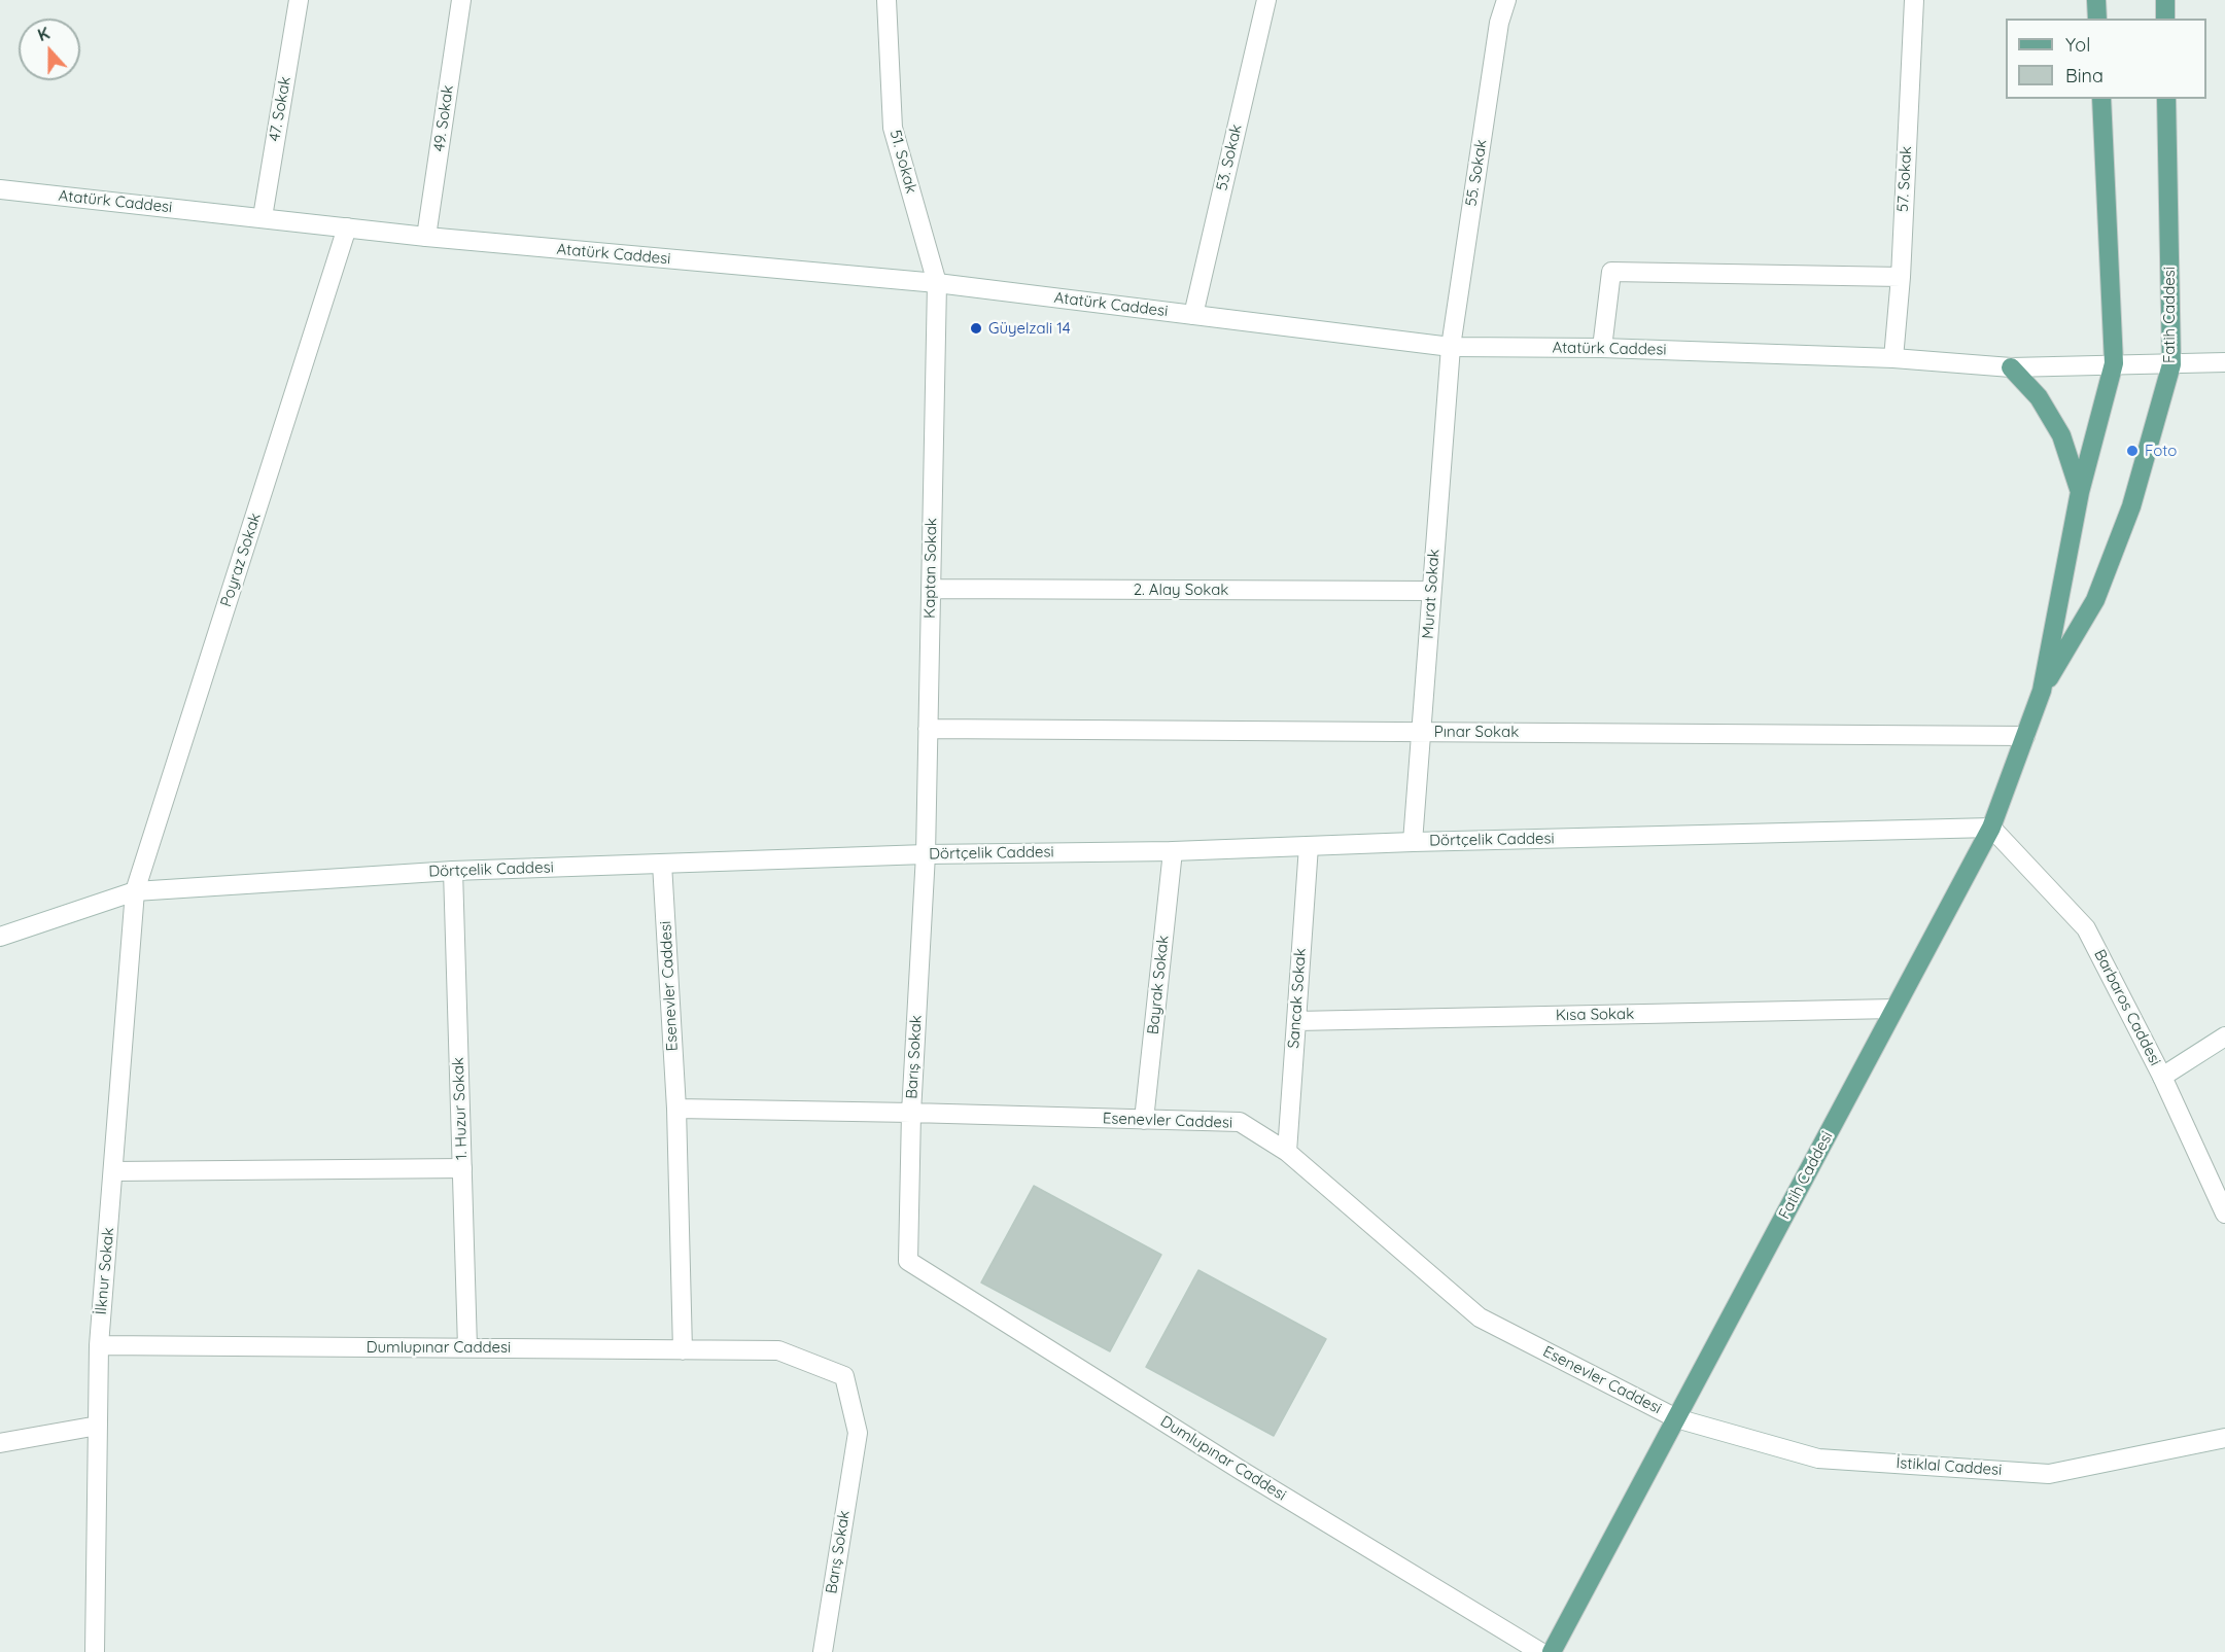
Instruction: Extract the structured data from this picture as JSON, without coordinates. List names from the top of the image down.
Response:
{
  "streets": {
    "main road": ["Fatih Caddesi"],
    "street": [
      "47. Sokak",
      "49. Sokak",
      "53. Sokak",
      "51. Sokak",
      "55. Sokak",
      "57. Sokak",
      "Atatürk Caddesi",
      "Poyraz Sokak",
      "Kaptan Sokak",
      "2. Alay Sokak",
      "Murat Sokak",
      "Pınar Sokak",
      "Dörtçelik Caddesi",
      "Bayrak Sokak",
      "Esenevler Caddesi",
      "Sancak Sokak",
      "Barbaros Caddesi",
      "Kısa Sokak",
      "Barış Sokak",
      "1. Huzur Sokak",
      "İlknur Sokak",
      "Dumlupınar Caddesi",
      "İstiklal Caddesi"
    ]
  },
  "crossings": [
    ["47. Sokak", "Atatürk Caddesi"],
    ["49. Sokak", "Atatürk Caddesi"],
    ["53. Sokak", "Atatürk Caddesi"],
    ["51. Sokak", "Atatürk Caddesi"],
    ["51. Sokak", "Kaptan Sokak"],
    ["55. Sokak", "Atatürk Caddesi"],
    ["55. Sokak", "Murat Sokak"],
    ["57. Sokak", "Atatürk Caddesi"],
    ["Atatürk Caddesi", "Fatih Caddesi"],
    ["Atatürk Caddesi", "Poyraz Sokak"],
    ["Atatürk Caddesi", "Kaptan Sokak"],
    ["Atatürk Caddesi", "Murat Sokak"],
    ["Fatih Caddesi", "Pınar Sokak"],
    ["Fatih Caddesi", "Dörtçelik Caddesi"],
    ["Fatih Caddesi", "Esenevler Caddesi"],
    ["Fatih Caddesi", "Barbaros Caddesi"],
    ["Fatih Caddesi", "Kısa Sokak"],
    ["Fatih Caddesi", "İstiklal Caddesi"],
    ["Poyraz Sokak", "Dörtçelik Caddesi"],
    ["Poyraz Sokak", "İlknur Sokak"],
    ["Kaptan Sokak", "2. Alay Sokak"],
    ["Kaptan Sokak", "Pınar Sokak"],
    ["Kaptan Sokak", "Dörtçelik Caddesi"],
    ["Kaptan Sokak", "Barış Sokak"],
    ["2. Alay Sokak", "Murat Sokak"],
    ["Murat Sokak", "Pınar Sokak"],
    ["Murat Sokak", "Dörtçelik Caddesi"],
    ["Dörtçelik Caddesi", "Bayrak Sokak"],
    ["Dörtçelik Caddesi", "Esenevler Caddesi"],
    ["Dörtçelik Caddesi", "Sancak Sokak"],
    ["Dörtçelik Caddesi", "Barbaros Caddesi"],
    ["Dörtçelik Caddesi", "Barış Sokak"],
    ["Dörtçelik Caddesi", "1. Huzur Sokak"],
    ["Dörtçelik Caddesi", "İlknur Sokak"],
    ["Bayrak Sokak", "Esenevler Caddesi"],
    ["Esenevler Caddesi", "Sancak Sokak"],
    ["Esenevler Caddesi", "Barış Sokak"],
    ["Esenevler Caddesi", "Dumlupınar Caddesi"],
    ["Esenevler Caddesi", "İstiklal Caddesi"],
    ["Sancak Sokak", "Kısa Sokak"],
    ["Barış Sokak", "Dumlupınar Caddesi"],
    ["1. Huzur Sokak", "Dumlupınar Caddesi"],
    ["İlknur Sokak", "Dumlupınar Caddesi"]
  ],
  "places": ["Güyelzali 14", "Foto"],
  "legend": ["Yol", "Bina"],
  "north": "top"
}
